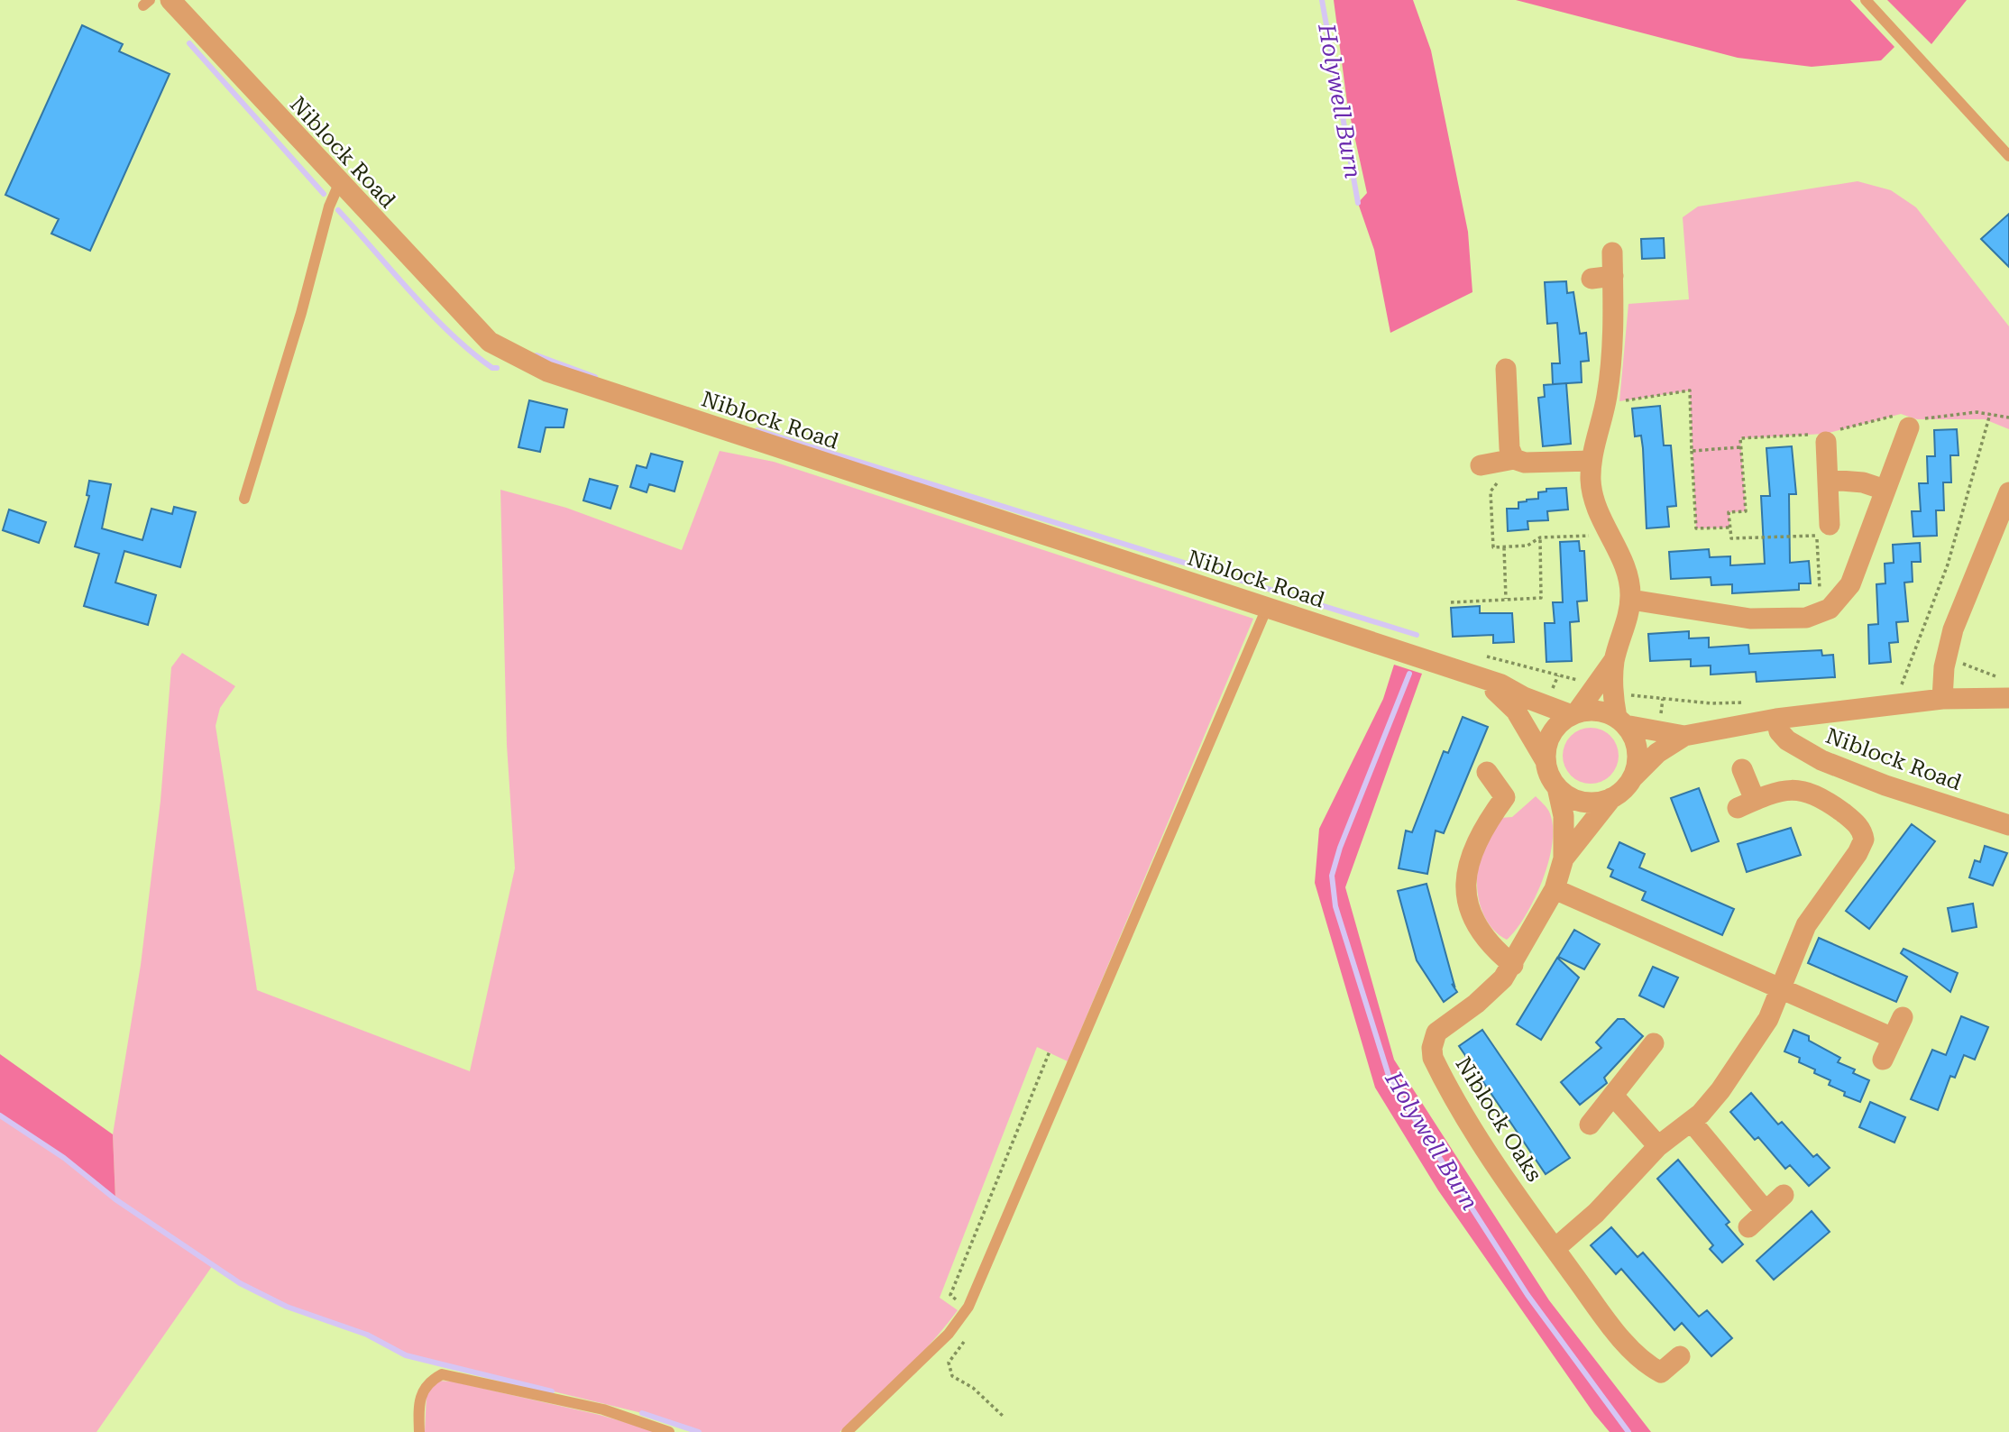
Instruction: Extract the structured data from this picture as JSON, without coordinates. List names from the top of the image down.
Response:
{
  "streets": {
    "street": ["Niblock Road", "Niblock Oaks"]
  },
  "crossings": [
    ["Niblock Road", "Niblock Oaks"]
  ],
  "water": ["Holywell Burn"]
}
